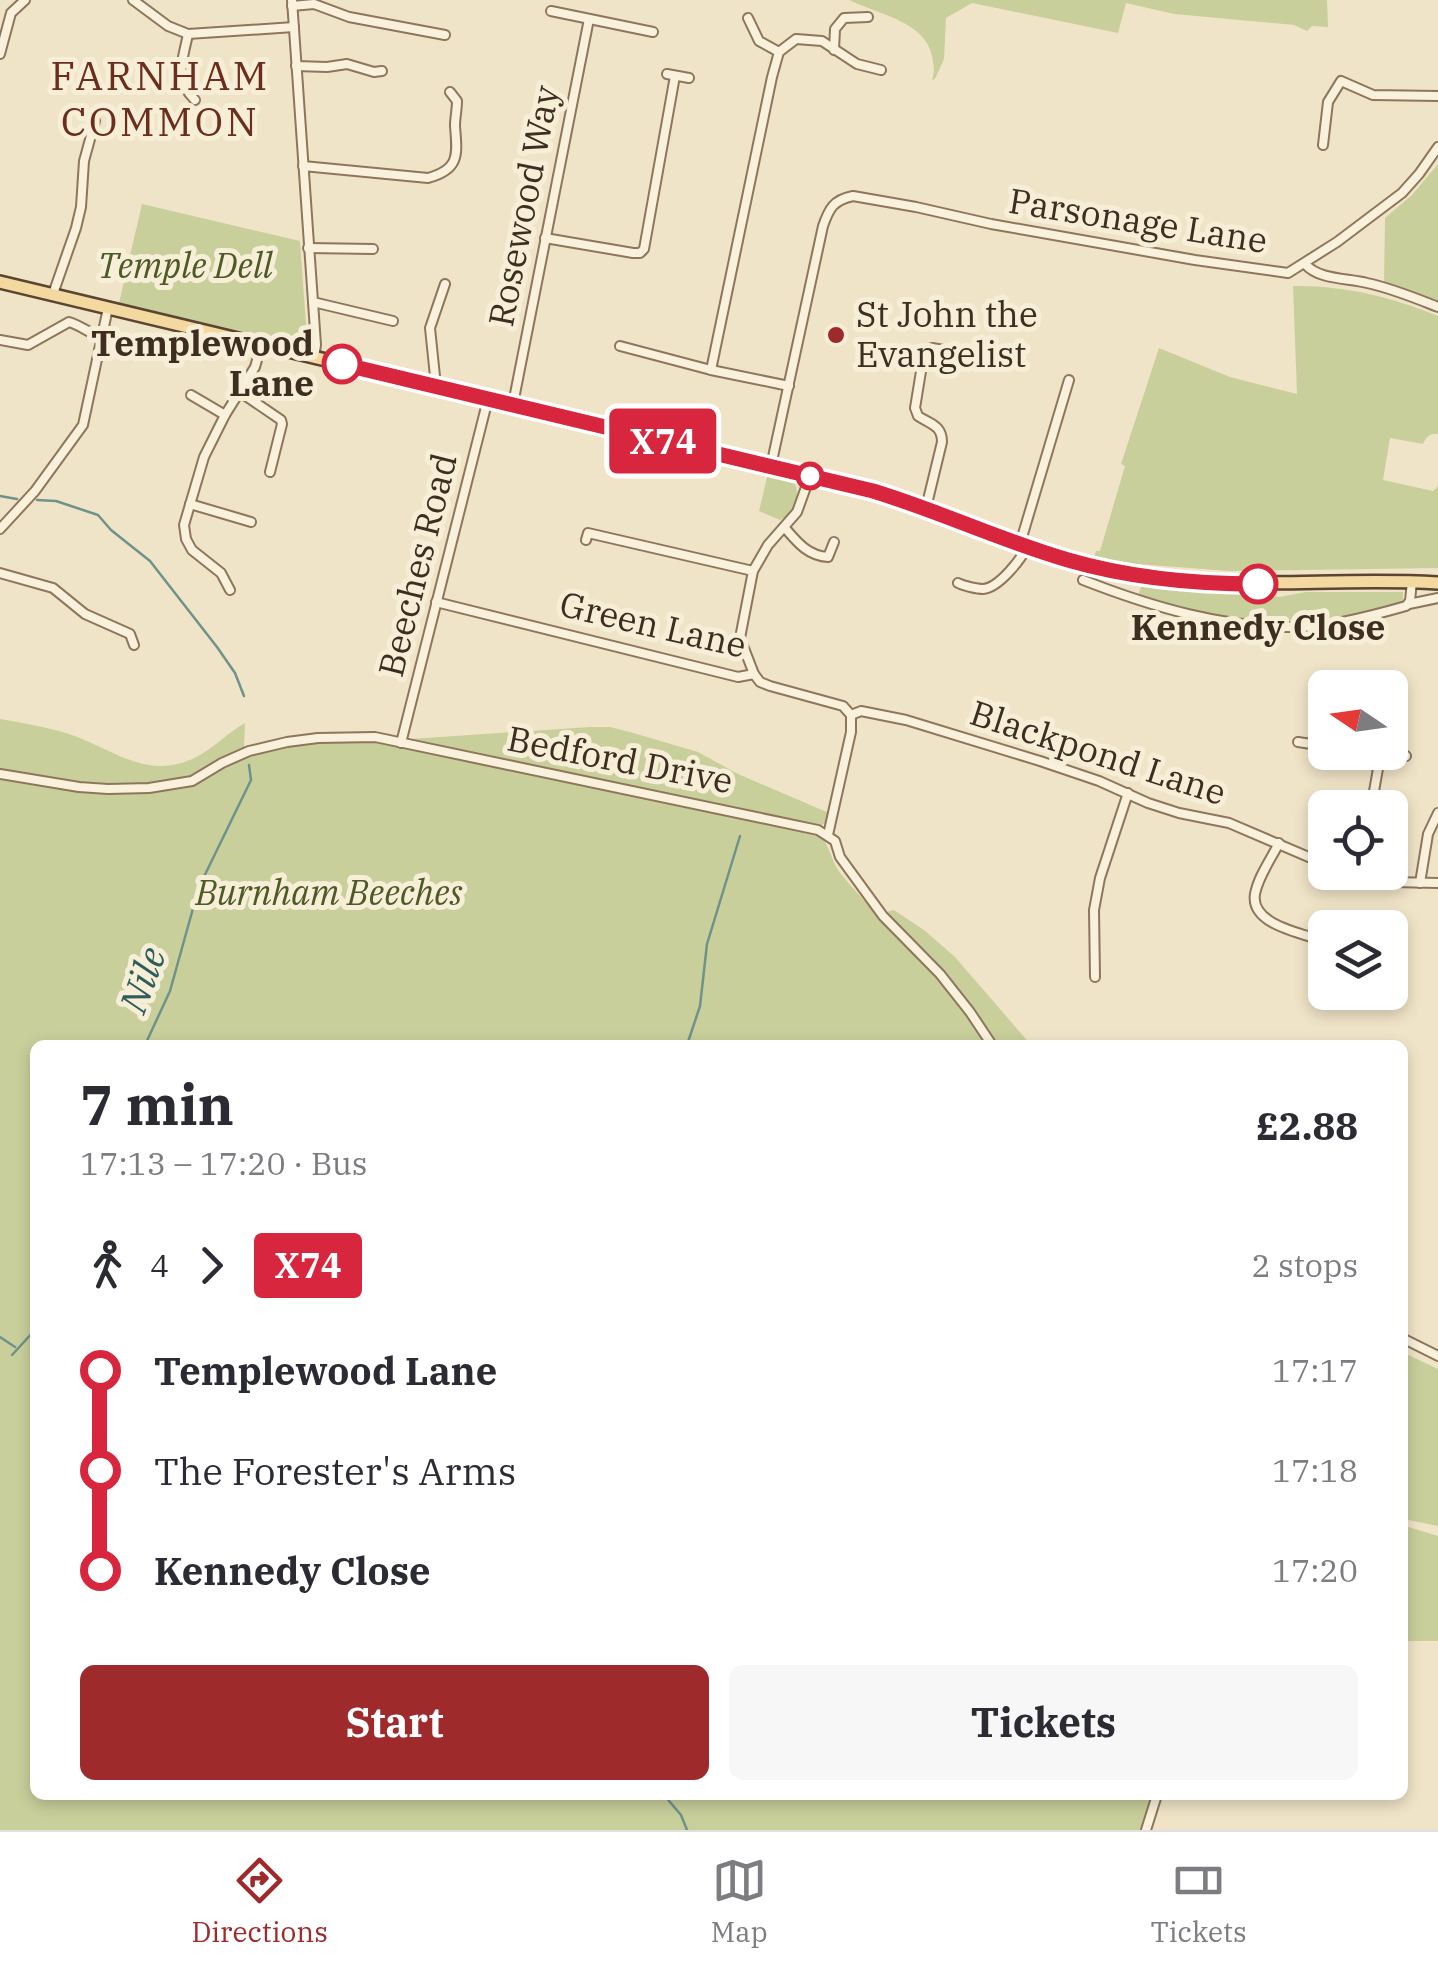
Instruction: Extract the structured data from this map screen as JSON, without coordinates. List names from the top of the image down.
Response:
{
  "streets": {
    "street": [
      "Rosewood Way",
      "Parsonage Lane",
      "Beeches Road",
      "Green Lane",
      "Blackpond Lane",
      "Bedford Drive"
    ]
  },
  "crossings": [
    ["Beeches Road", "Green Lane"],
    ["Beeches Road", "Bedford Drive"],
    ["Green Lane", "Blackpond Lane"]
  ],
  "districts": ["FARNHAM COMMON"],
  "water": ["Nile"],
  "parks": ["Temple Dell", "Burnham Beeches"],
  "places": ["St John the Evangelist", "Templewood Lane", "Kennedy Close"],
  "lines": ["bus line X74"],
  "north": "left",
  "page": {
    "on_map": "X74",
    "heading": ["7 min", "17:13 – 17:20 · Bus", "£2.88"],
    "legs": ["4", "X74", "2 stops"],
    "list": [
      {
        "name": "Templewood Lane",
        "value": "17:17"
      },
      {
        "name": "The Forester's Arms",
        "value": "17:18"
      },
      {
        "name": "Kennedy Close",
        "value": "17:20"
      }
    ],
    "buttons": ["Start", "Tickets"],
    "tabs": ["Directions", "Map", "Tickets"]
  }
}
